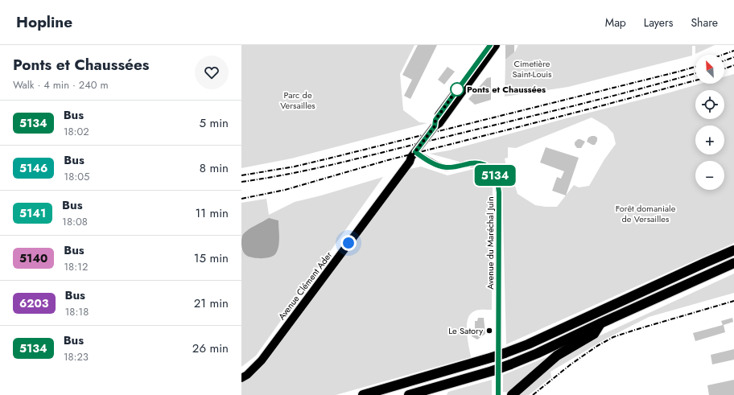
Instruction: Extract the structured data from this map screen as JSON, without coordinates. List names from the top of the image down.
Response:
{
  "streets": {
    "main road": ["Avenue Clément Ader"],
    "street": ["Avenue du Maréchal Juin"]
  },
  "crossings": [
    ["Avenue du Maréchal Juin", "Avenue Clément Ader"]
  ],
  "parks": ["Cimetière Saint-Louis", "Parc de Versailles", "Forêt domaniale de Versailles"],
  "places": ["Ponts et Chaussées", "Le Satory"],
  "lines": ["bus line 5134"],
  "north": "top left",
  "page": {
    "header": "Hopline",
    "nav": ["Map", "Layers", "Share"],
    "heading": ["Ponts et Chaussées", "Walk · 4 min · 240 m"],
    "on_map": "5134",
    "map_buttons": ["+", "−"],
    "list": [
      {
        "mark": "5134",
        "name": "Bus",
        "note": "18:02",
        "value": "5 min"
      },
      {
        "mark": "5146",
        "name": "Bus",
        "note": "18:05",
        "value": "8 min"
      },
      {
        "mark": "5141",
        "name": "Bus",
        "note": "18:08",
        "value": "11 min"
      },
      {
        "mark": "5140",
        "name": "Bus",
        "note": "18:12",
        "value": "15 min"
      },
      {
        "mark": "6203",
        "name": "Bus",
        "note": "18:18",
        "value": "21 min"
      },
      {
        "mark": "5134",
        "name": "Bus",
        "note": "18:23",
        "value": "26 min"
      }
    ]
  }
}
